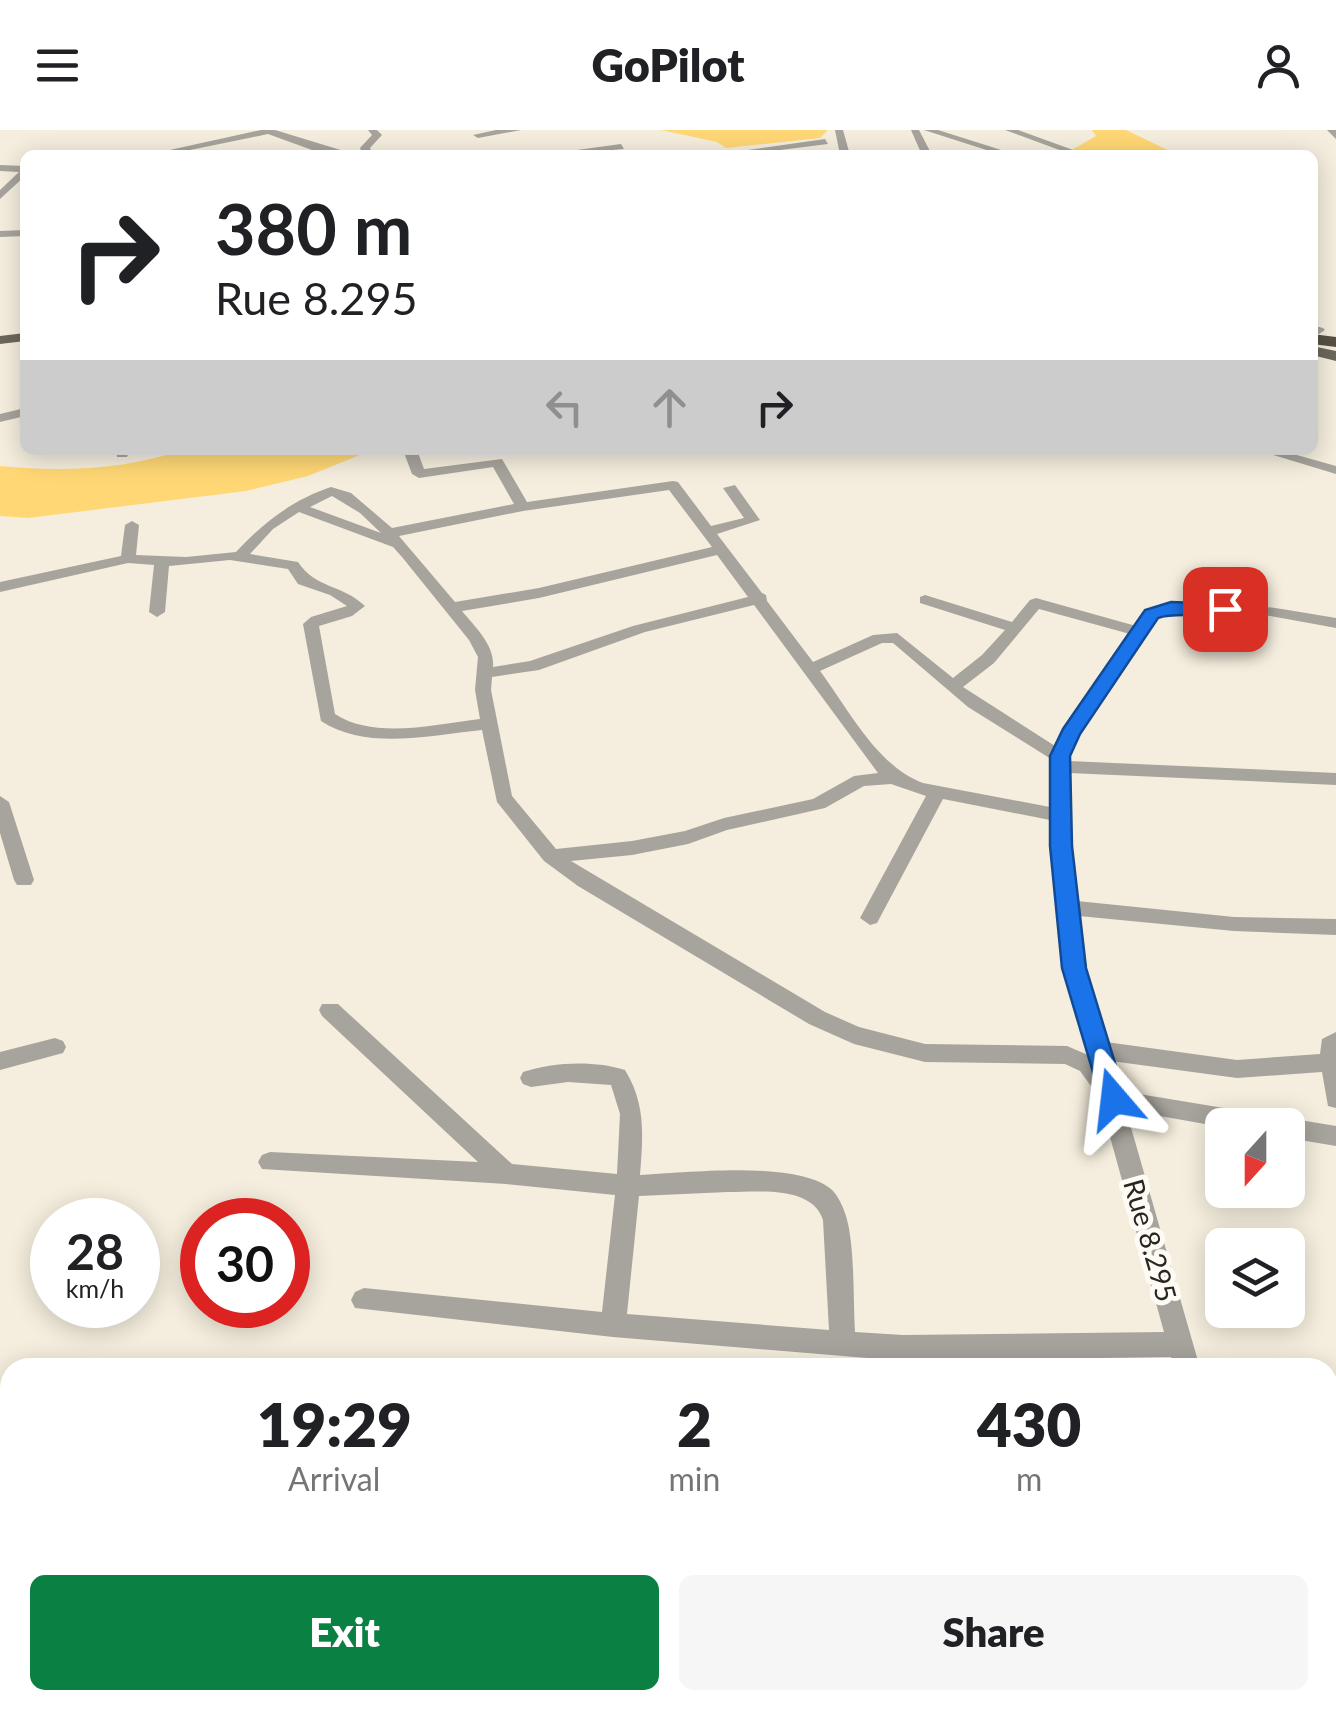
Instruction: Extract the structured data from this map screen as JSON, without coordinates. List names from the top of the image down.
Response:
{
  "streets": {
    "street": ["Rue 8.295"]
  },
  "north": "bottom",
  "page": {
    "header": "GoPilot",
    "turn": ["380 m", "Rue 8.295"],
    "speed": "28 km/h",
    "limit": "30",
    "eta": [
      "19:29",
      "Arrival",
      "2",
      "min",
      "430",
      "m"
    ],
    "buttons": ["Exit", "Share"]
  }
}
